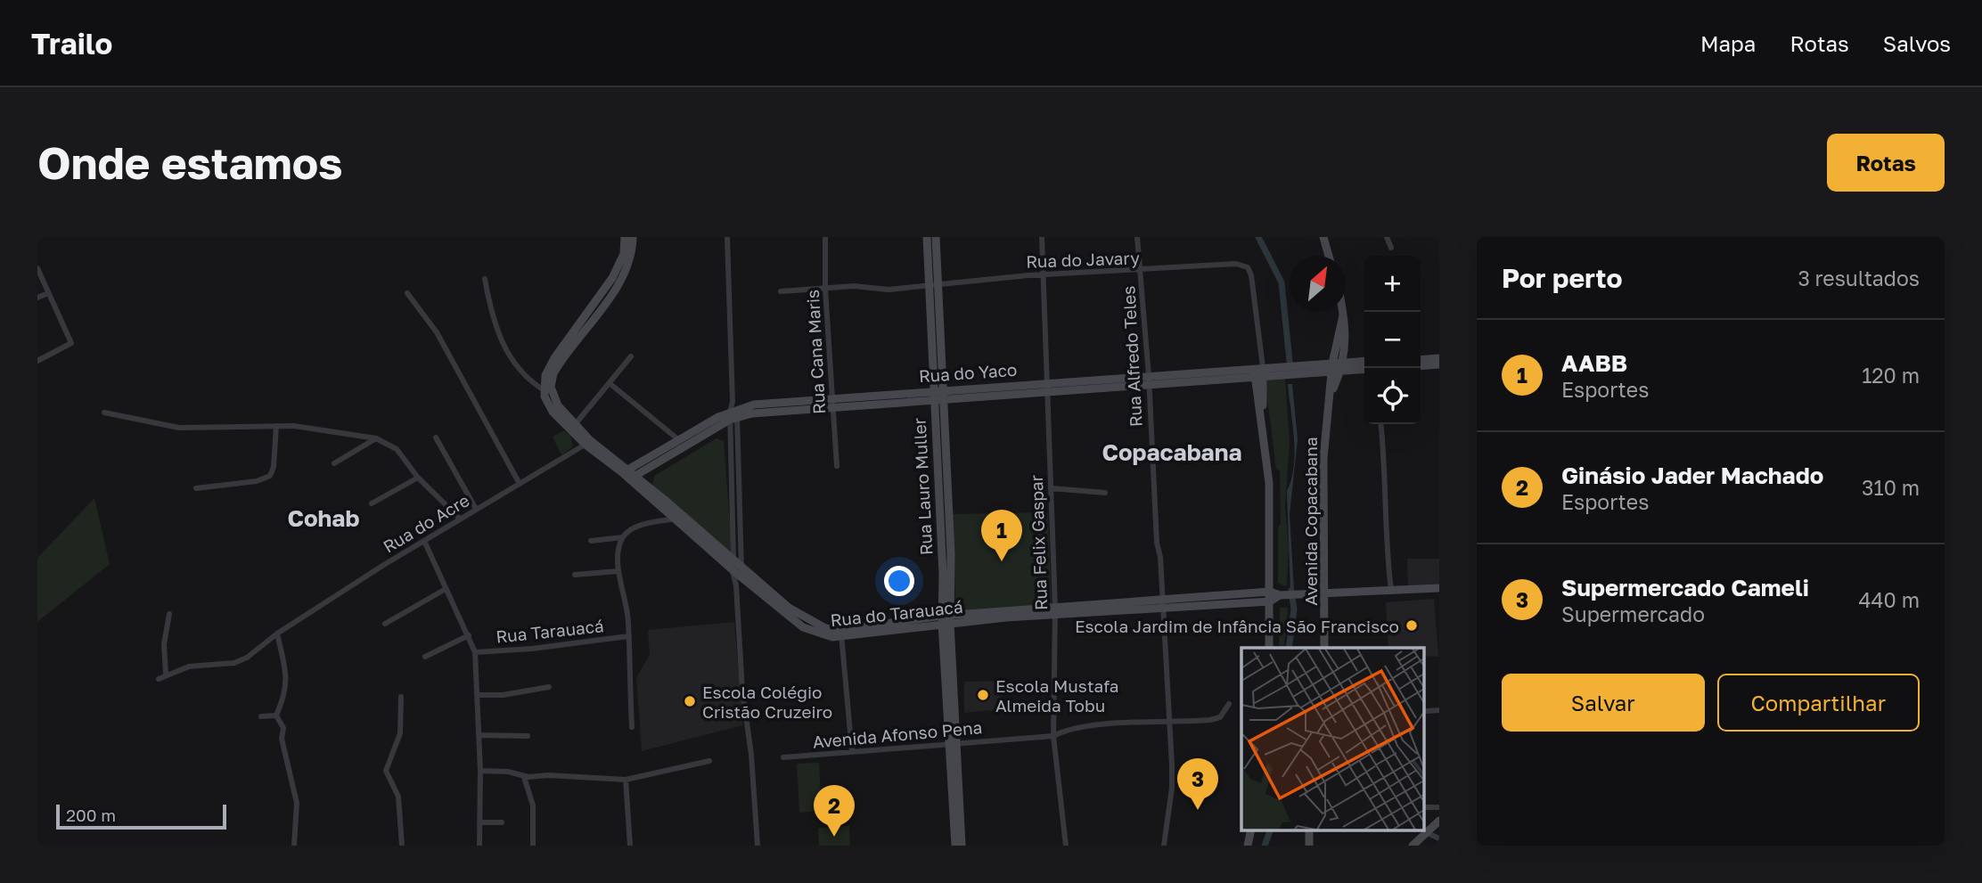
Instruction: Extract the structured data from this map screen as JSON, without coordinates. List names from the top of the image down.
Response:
{
  "streets": {
    "street": [
      "Rua do Javary",
      "Rua Cana Maris",
      "Rua Alfredo Teles",
      "Rua do Yaco",
      "Rua Lauro Muller",
      "Avenida Copacabana",
      "Rua do Acre",
      "Rua Felix Gaspar",
      "Rua do Tarauacá",
      "Rua Tarauacá",
      "Avenida Afonso Pena"
    ]
  },
  "crossings": [
    ["Rua do Javary", "Rua Cana Maris"],
    ["Rua do Javary", "Rua Alfredo Teles"],
    ["Rua do Javary", "Rua do Yaco"],
    ["Rua do Javary", "Rua Lauro Muller"],
    ["Rua do Javary", "Rua Felix Gaspar"],
    ["Rua Cana Maris", "Rua do Yaco"],
    ["Rua Alfredo Teles", "Rua do Yaco"],
    ["Rua Alfredo Teles", "Rua do Tarauacá"],
    ["Rua Alfredo Teles", "Avenida Afonso Pena"],
    ["Rua do Yaco", "Rua Lauro Muller"],
    ["Rua do Yaco", "Avenida Copacabana"],
    ["Rua do Yaco", "Rua Felix Gaspar"],
    ["Rua do Yaco", "Rua do Tarauacá"],
    ["Rua Lauro Muller", "Rua do Tarauacá"],
    ["Rua Lauro Muller", "Avenida Afonso Pena"],
    ["Rua Felix Gaspar", "Rua do Tarauacá"],
    ["Rua Felix Gaspar", "Avenida Afonso Pena"]
  ],
  "districts": ["Copacabana", "Cohab"],
  "places": ["Escola Jardim de Infância São Francisco", "Escola Mustafa Almeida Tobu", "Escola Colégio Cristão Cruzeiro"],
  "scale_bar": "200 m",
  "north": "top right",
  "page": {
    "header": "Trailo",
    "nav": ["Mapa", "Rotas", "Salvos"],
    "buttons": [
      "Rotas",
      ["Salvar", "Compartilhar"]
    ],
    "title": "Onde estamos",
    "heading": ["Por perto", "3 resultados"],
    "map_buttons": ["+", "−"],
    "list": [
      {
        "mark": "1",
        "name": "AABB",
        "note": "Esportes",
        "value": "120 m"
      },
      {
        "mark": "2",
        "name": "Ginásio Jader Machado",
        "note": "Esportes",
        "value": "310 m"
      },
      {
        "mark": "3",
        "name": "Supermercado Cameli",
        "note": "Supermercado",
        "value": "440 m"
      }
    ],
    "pins": ["1", "3", "2"],
    "scale": "200 m"
  }
}
